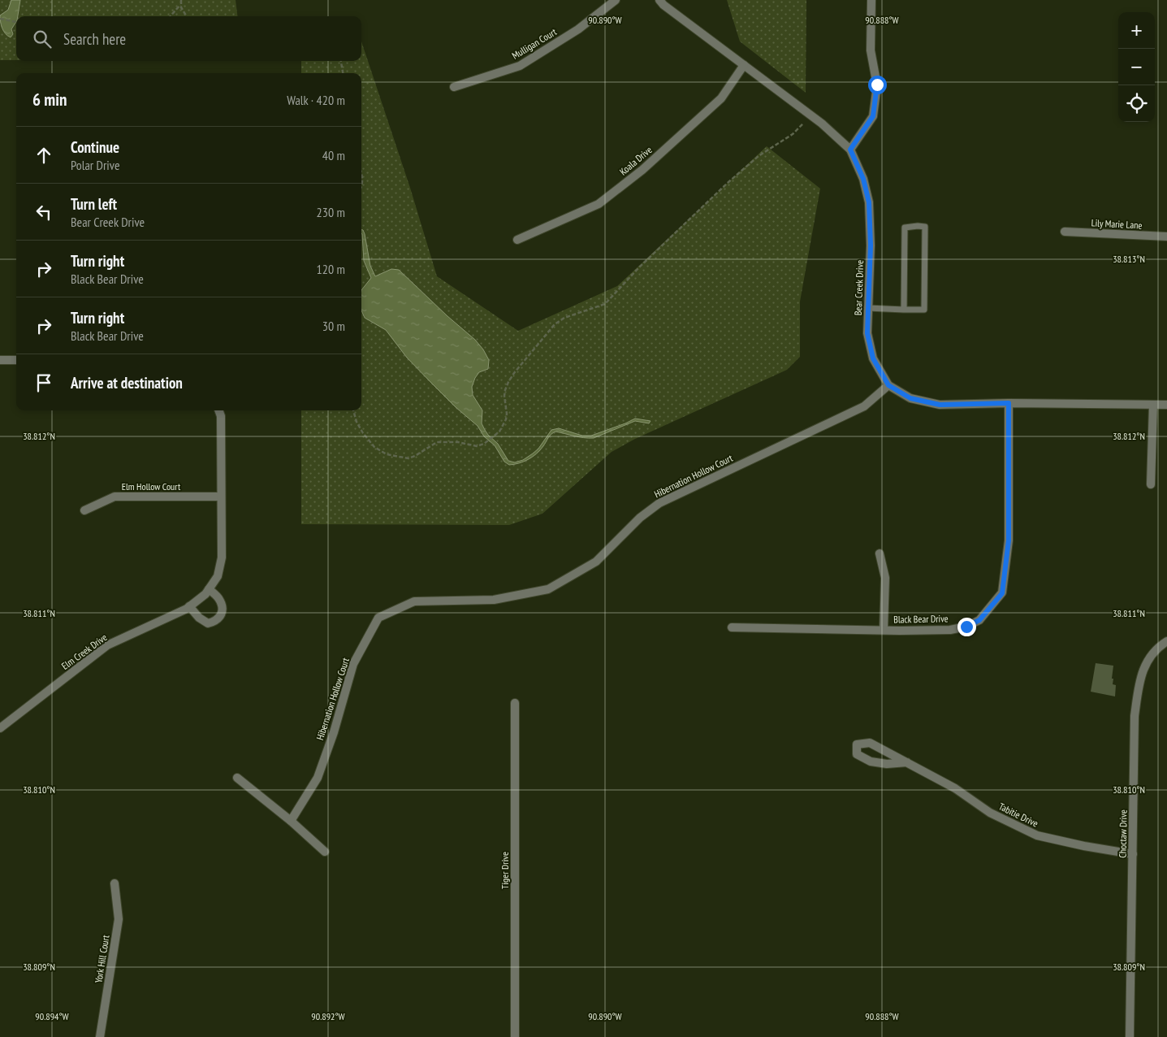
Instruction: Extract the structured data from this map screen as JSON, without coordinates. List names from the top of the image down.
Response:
{
  "streets": {
    "street": [
      "Mulligan Court",
      "Koala Drive",
      "Lily Marie Lane",
      "Bear Creek Drive",
      "Hibernation Hollow Court",
      "Elm Hollow Court",
      "Black Bear Drive",
      "Elm Creek Drive",
      "Tabitie Drive",
      "Choctaw Drive",
      "Tiger Drive",
      "York Hill Court"
    ]
  },
  "crossings": [
    ["Koala Drive", "Bear Creek Drive"],
    ["Bear Creek Drive", "Hibernation Hollow Court"],
    ["Bear Creek Drive", "Black Bear Drive"],
    ["Elm Hollow Court", "Elm Creek Drive"],
    ["Tabitie Drive", "Choctaw Drive"]
  ],
  "page": {
    "map_buttons": ["+", "−"],
    "search": "Search here",
    "heading": ["6 min", "Walk · 420 m"],
    "list": [
      ["Continue", "Polar Drive", "40 m"],
      ["Turn left", "Bear Creek Drive", "230 m"],
      ["Turn right", "Black Bear Drive", "120 m"],
      ["Turn right", "Black Bear Drive", "30 m"],
      "Arrive at destination"
    ]
  },
  "coordinates": [
    "90.890°W",
    "90.888°W",
    "38.813°N",
    "38.812°N",
    "38.811°N",
    "38.810°N",
    "38.809°N",
    "90.894°W",
    "90.892°W"
  ]
}
